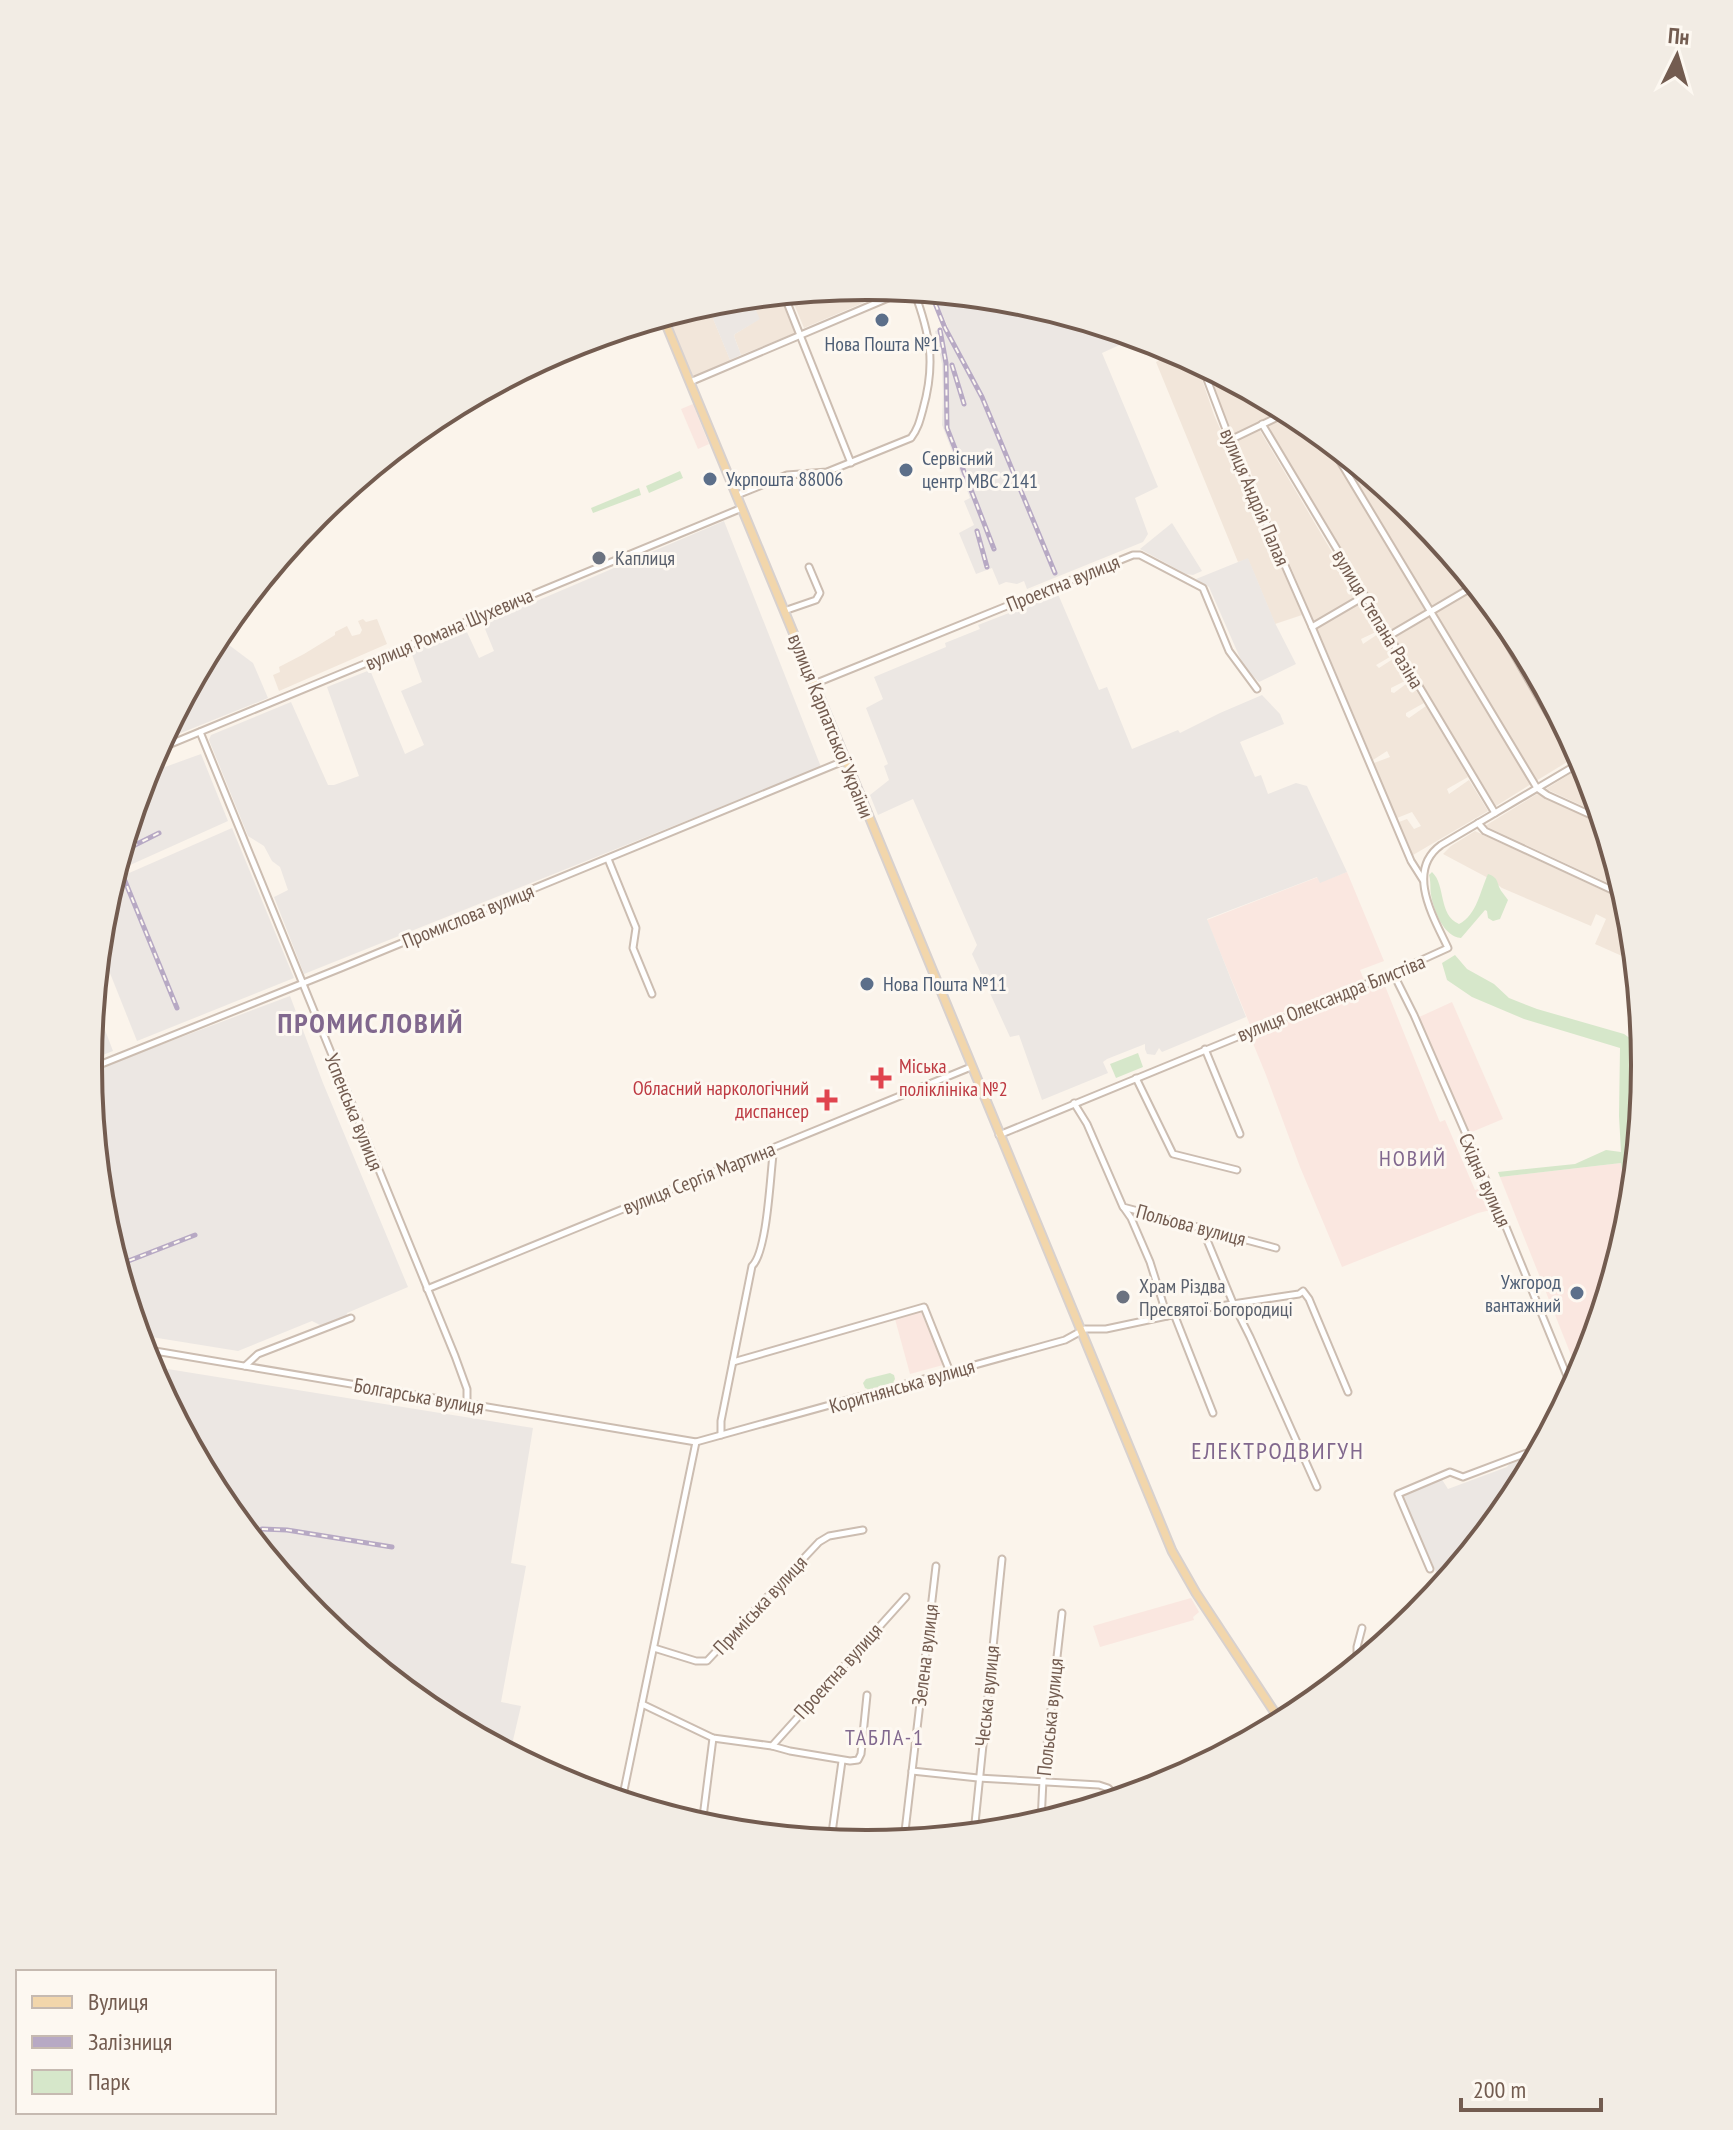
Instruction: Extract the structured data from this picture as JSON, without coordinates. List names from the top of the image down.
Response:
{
  "streets": {
    "main road": ["вулиця Карпатської України"],
    "street": [
      "вулиця Андрія Палая",
      "Проектна вулиця",
      "вулиця Степана Разіна",
      "вулиця Романа Шухевича",
      "Промислова вулиця",
      "вулиця Олександра Блистіва",
      "Успенська вулиця",
      "вулиця Сергія Мартина",
      "Східна вулиця",
      "Польова вулиця",
      "Коритнянська вулиця",
      "Болгарська вулиця",
      "Приміська вулиця",
      "Зелена вулиця",
      "Чеська вулиця",
      "Польська вулиця"
    ]
  },
  "crossings": [
    ["вулиця Андрія Палая", "вулиця Олександра Блистіва"],
    ["Проектна вулиця", "вулиця Карпатської України"],
    ["вулиця Романа Шухевича", "вулиця Карпатської України"],
    ["вулиця Романа Шухевича", "Успенська вулиця"],
    ["вулиця Карпатської України", "Промислова вулиця"],
    ["вулиця Карпатської України", "вулиця Олександра Блистіва"],
    ["вулиця Карпатської України", "вулиця Сергія Мартина"],
    ["вулиця Карпатської України", "Коритнянська вулиця"],
    ["Промислова вулиця", "Успенська вулиця"],
    ["вулиця Олександра Блистіва", "Східна вулиця"],
    ["вулиця Олександра Блистіва", "Польова вулиця"],
    ["Успенська вулиця", "вулиця Сергія Мартина"],
    ["Успенська вулиця", "Болгарська вулиця"],
    ["Коритнянська вулиця", "Болгарська вулиця"]
  ],
  "districts": [
    "ПРОМИСЛОВИЙ",
    "НОВИЙ",
    "ЕЛЕКТРОДВИГУН",
    "ТАБЛА-1"
  ],
  "places": {
    "other": [
      "Нова Пошта №1",
      "Сервісний центр МВС 2141",
      "Укрпошта 88006",
      "Каплиця",
      "Нова Пошта №11",
      "Ужгород вантажний",
      "Храм Різдва Пресвятої Богородиці"
    ],
    "health": ["Міська поліклініка №2", "Обласний наркологічний диспансер"]
  },
  "legend": ["Вулиця", "Залізниця", "Парк"],
  "scale_bar": "200 m",
  "north": "top"
}
